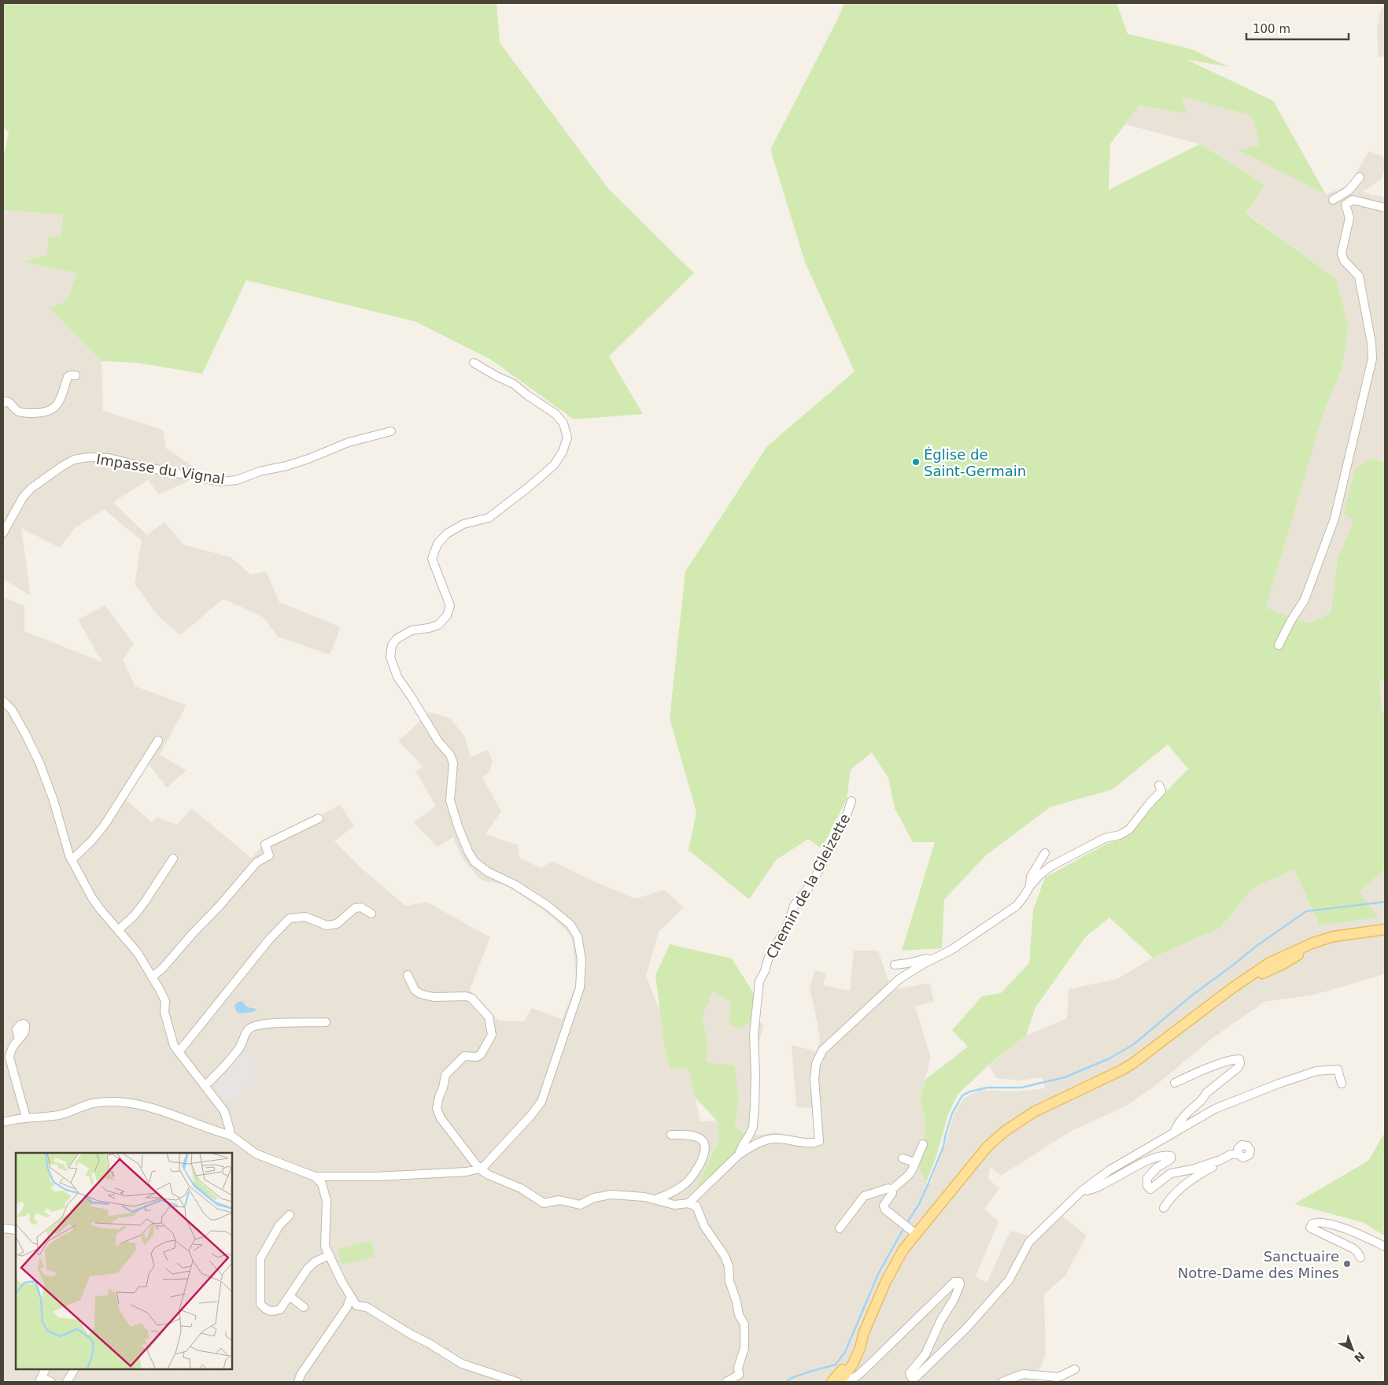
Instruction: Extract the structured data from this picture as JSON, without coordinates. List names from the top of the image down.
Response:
{
  "streets": {
    "street": ["Impasse du Vignal", "Chemin de la Gleizette"]
  },
  "places": ["Église de Saint-Germain", "Sanctuaire Notre-Dame des Mines"],
  "scale_bar": "100 m",
  "north": "bottom right"
}
